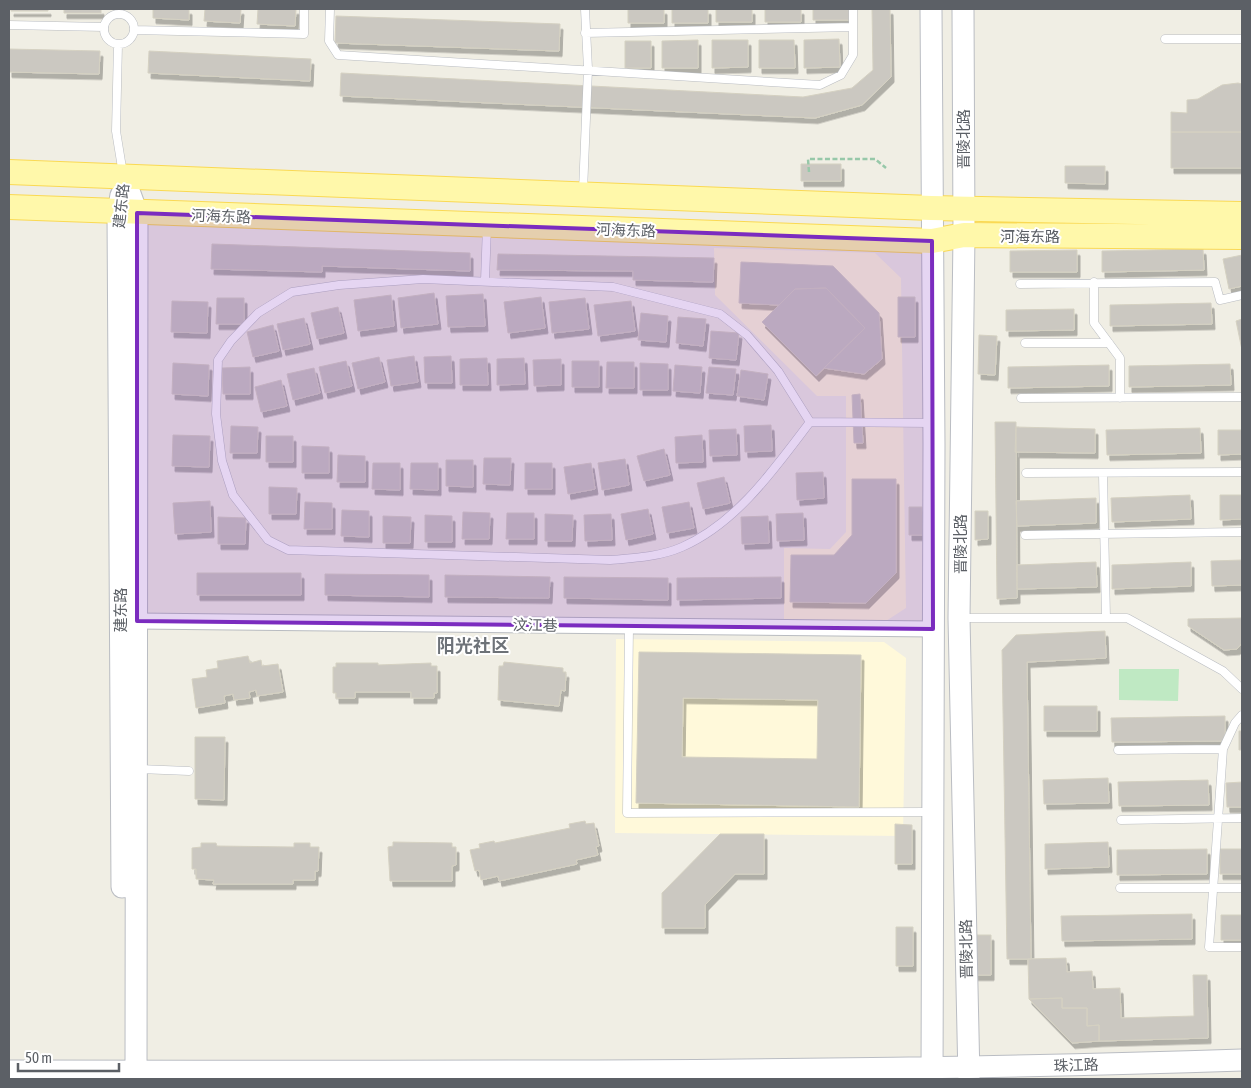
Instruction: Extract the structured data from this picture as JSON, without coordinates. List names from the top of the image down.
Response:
{
  "streets": {
    "main road": ["河海东路"],
    "street": [
      "晋陵北路",
      "建东路",
      "汶江巷",
      "珠江路"
    ]
  },
  "crossings": [
    ["晋陵北路", "河海东路"],
    ["晋陵北路", "汶江巷"],
    ["晋陵北路", "珠江路"],
    ["建东路", "河海东路"],
    ["建东路", "汶江巷"],
    ["建东路", "珠江路"]
  ],
  "districts": ["阳光社区"],
  "scale_bar": "50 m"
}
